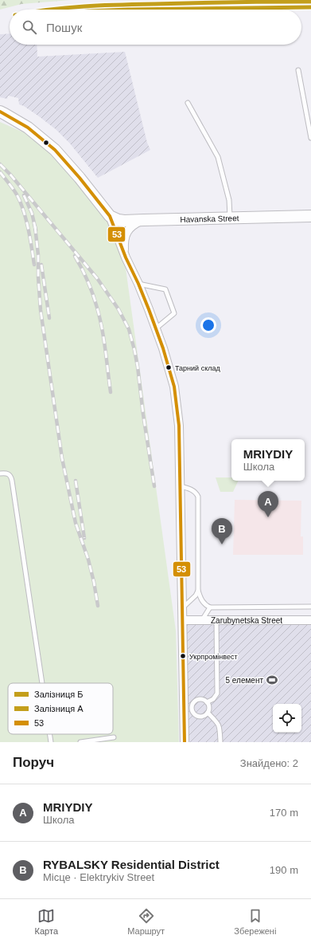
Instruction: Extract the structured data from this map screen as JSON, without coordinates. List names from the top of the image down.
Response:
{
  "streets": {
    "street": ["Havanska Street", "Zarubynetska Street"]
  },
  "places": {
    "other": ["Тарний склад", "Укрпромінвест"],
    "sports": ["5 елемент"]
  },
  "lines": ["rail line Б", "rail line A", "transit line 53"],
  "legend": ["Залізниця Б", "Залізниця A", "53"],
  "page": {
    "search": "Пошук",
    "popup": ["MRIYDIY", "Школа"],
    "pins": ["A", "B"],
    "heading": ["Поруч", "Знайдено: 2"],
    "list": [
      {
        "mark": "A",
        "name": "MRIYDIY",
        "note": "Школа",
        "value": "170 m"
      },
      {
        "mark": "B",
        "name": "RYBALSKY Residential District",
        "note": "Місце · Elektrykiv Street",
        "value": "190 m"
      }
    ],
    "nav": ["Карта", "Маршрут", "Збережені"]
  }
}
